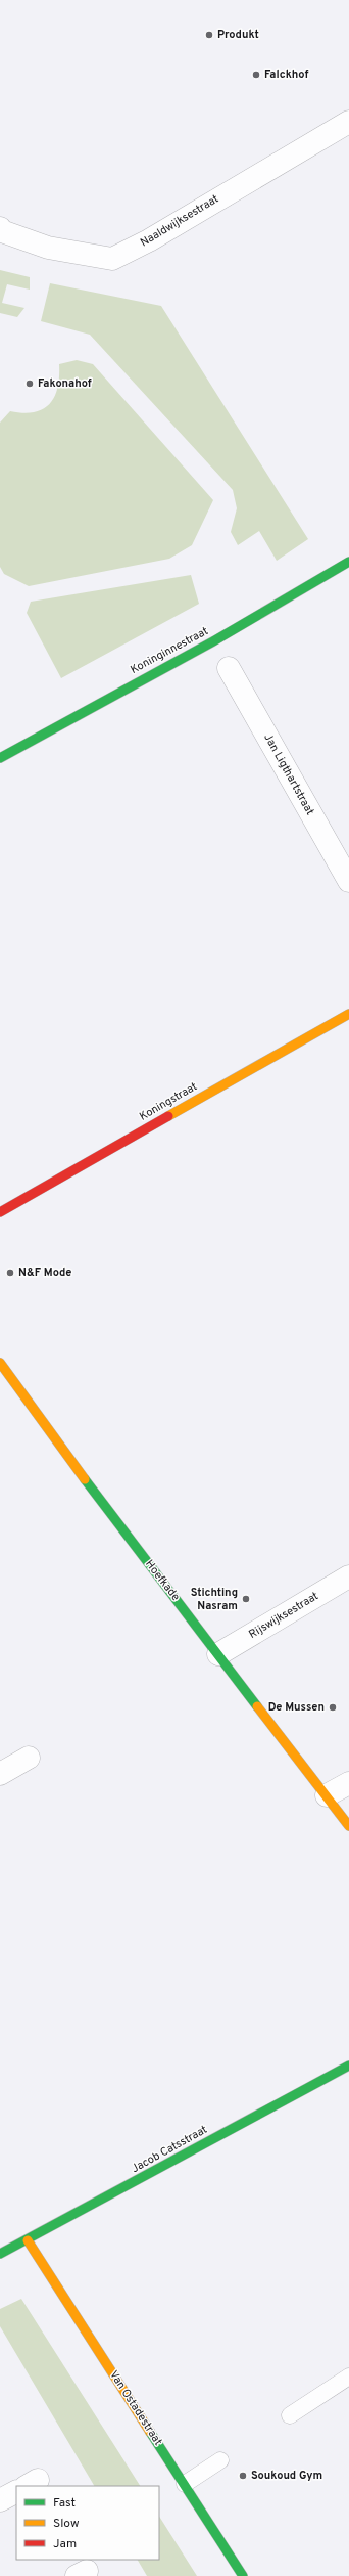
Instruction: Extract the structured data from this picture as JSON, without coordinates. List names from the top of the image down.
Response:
{
  "streets": {
    "street": [
      "Naaldwijksestraat",
      "Koninginnestraat",
      "Jan Ligthartstraat",
      "Koningstraat",
      "Hoefkade",
      "Rijswijksestraat",
      "Jacob Catsstraat",
      "Van Ostadestraat"
    ]
  },
  "crossings": [
    ["Hoefkade", "Rijswijksestraat"],
    ["Jacob Catsstraat", "Van Ostadestraat"]
  ],
  "places": [
    "Produkt",
    "Falckhof",
    "Fakonahof",
    "N&F Mode",
    "Stichting Nasram",
    "De Mussen",
    "Soukoud Gym"
  ],
  "legend": ["Fast", "Slow", "Jam"]
}
